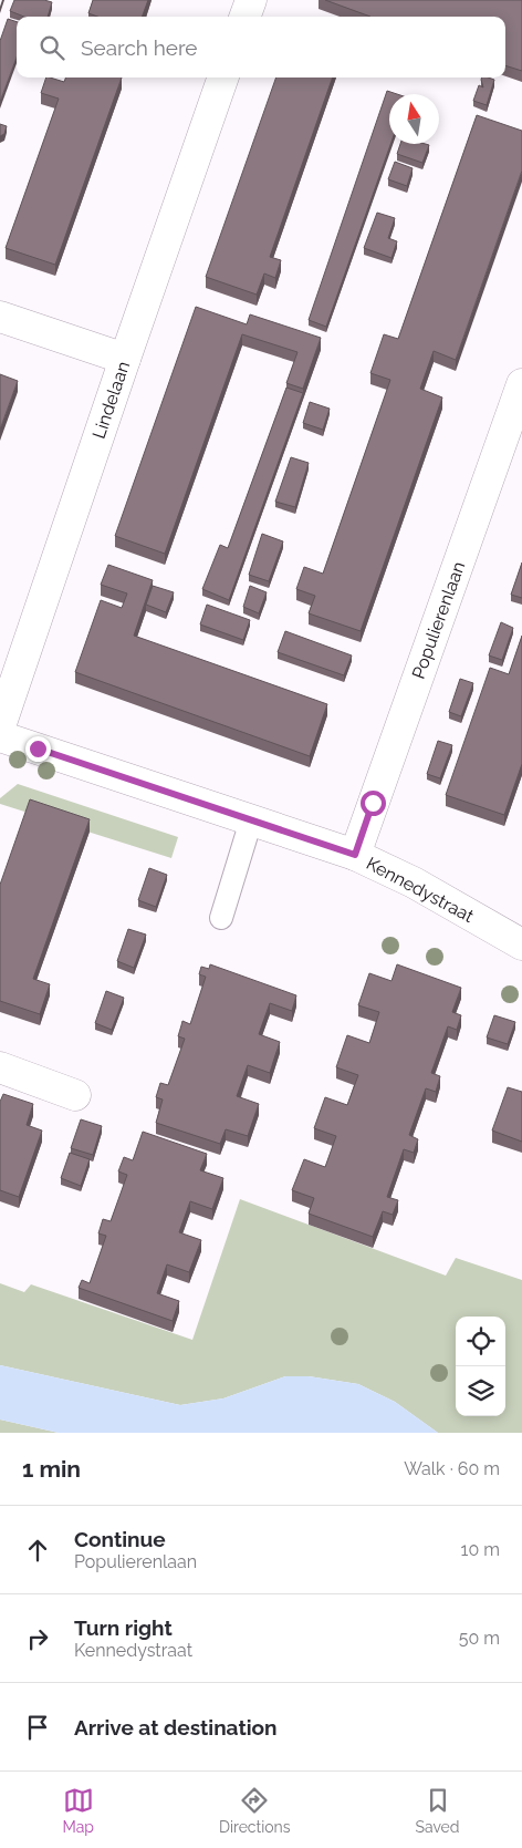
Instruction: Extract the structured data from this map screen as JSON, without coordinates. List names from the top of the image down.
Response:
{
  "streets": {
    "street": ["Lindelaan", "Populierenlaan", "Kennedystraat"]
  },
  "crossings": [
    ["Populierenlaan", "Kennedystraat"]
  ],
  "north": "top",
  "page": {
    "search": "Search here",
    "heading": ["1 min", "Walk · 60 m"],
    "list": [
      ["Continue", "Populierenlaan", "10 m"],
      ["Turn right", "Kennedystraat", "50 m"],
      "Arrive at destination"
    ],
    "nav": ["Map", "Directions", "Saved"]
  }
}
